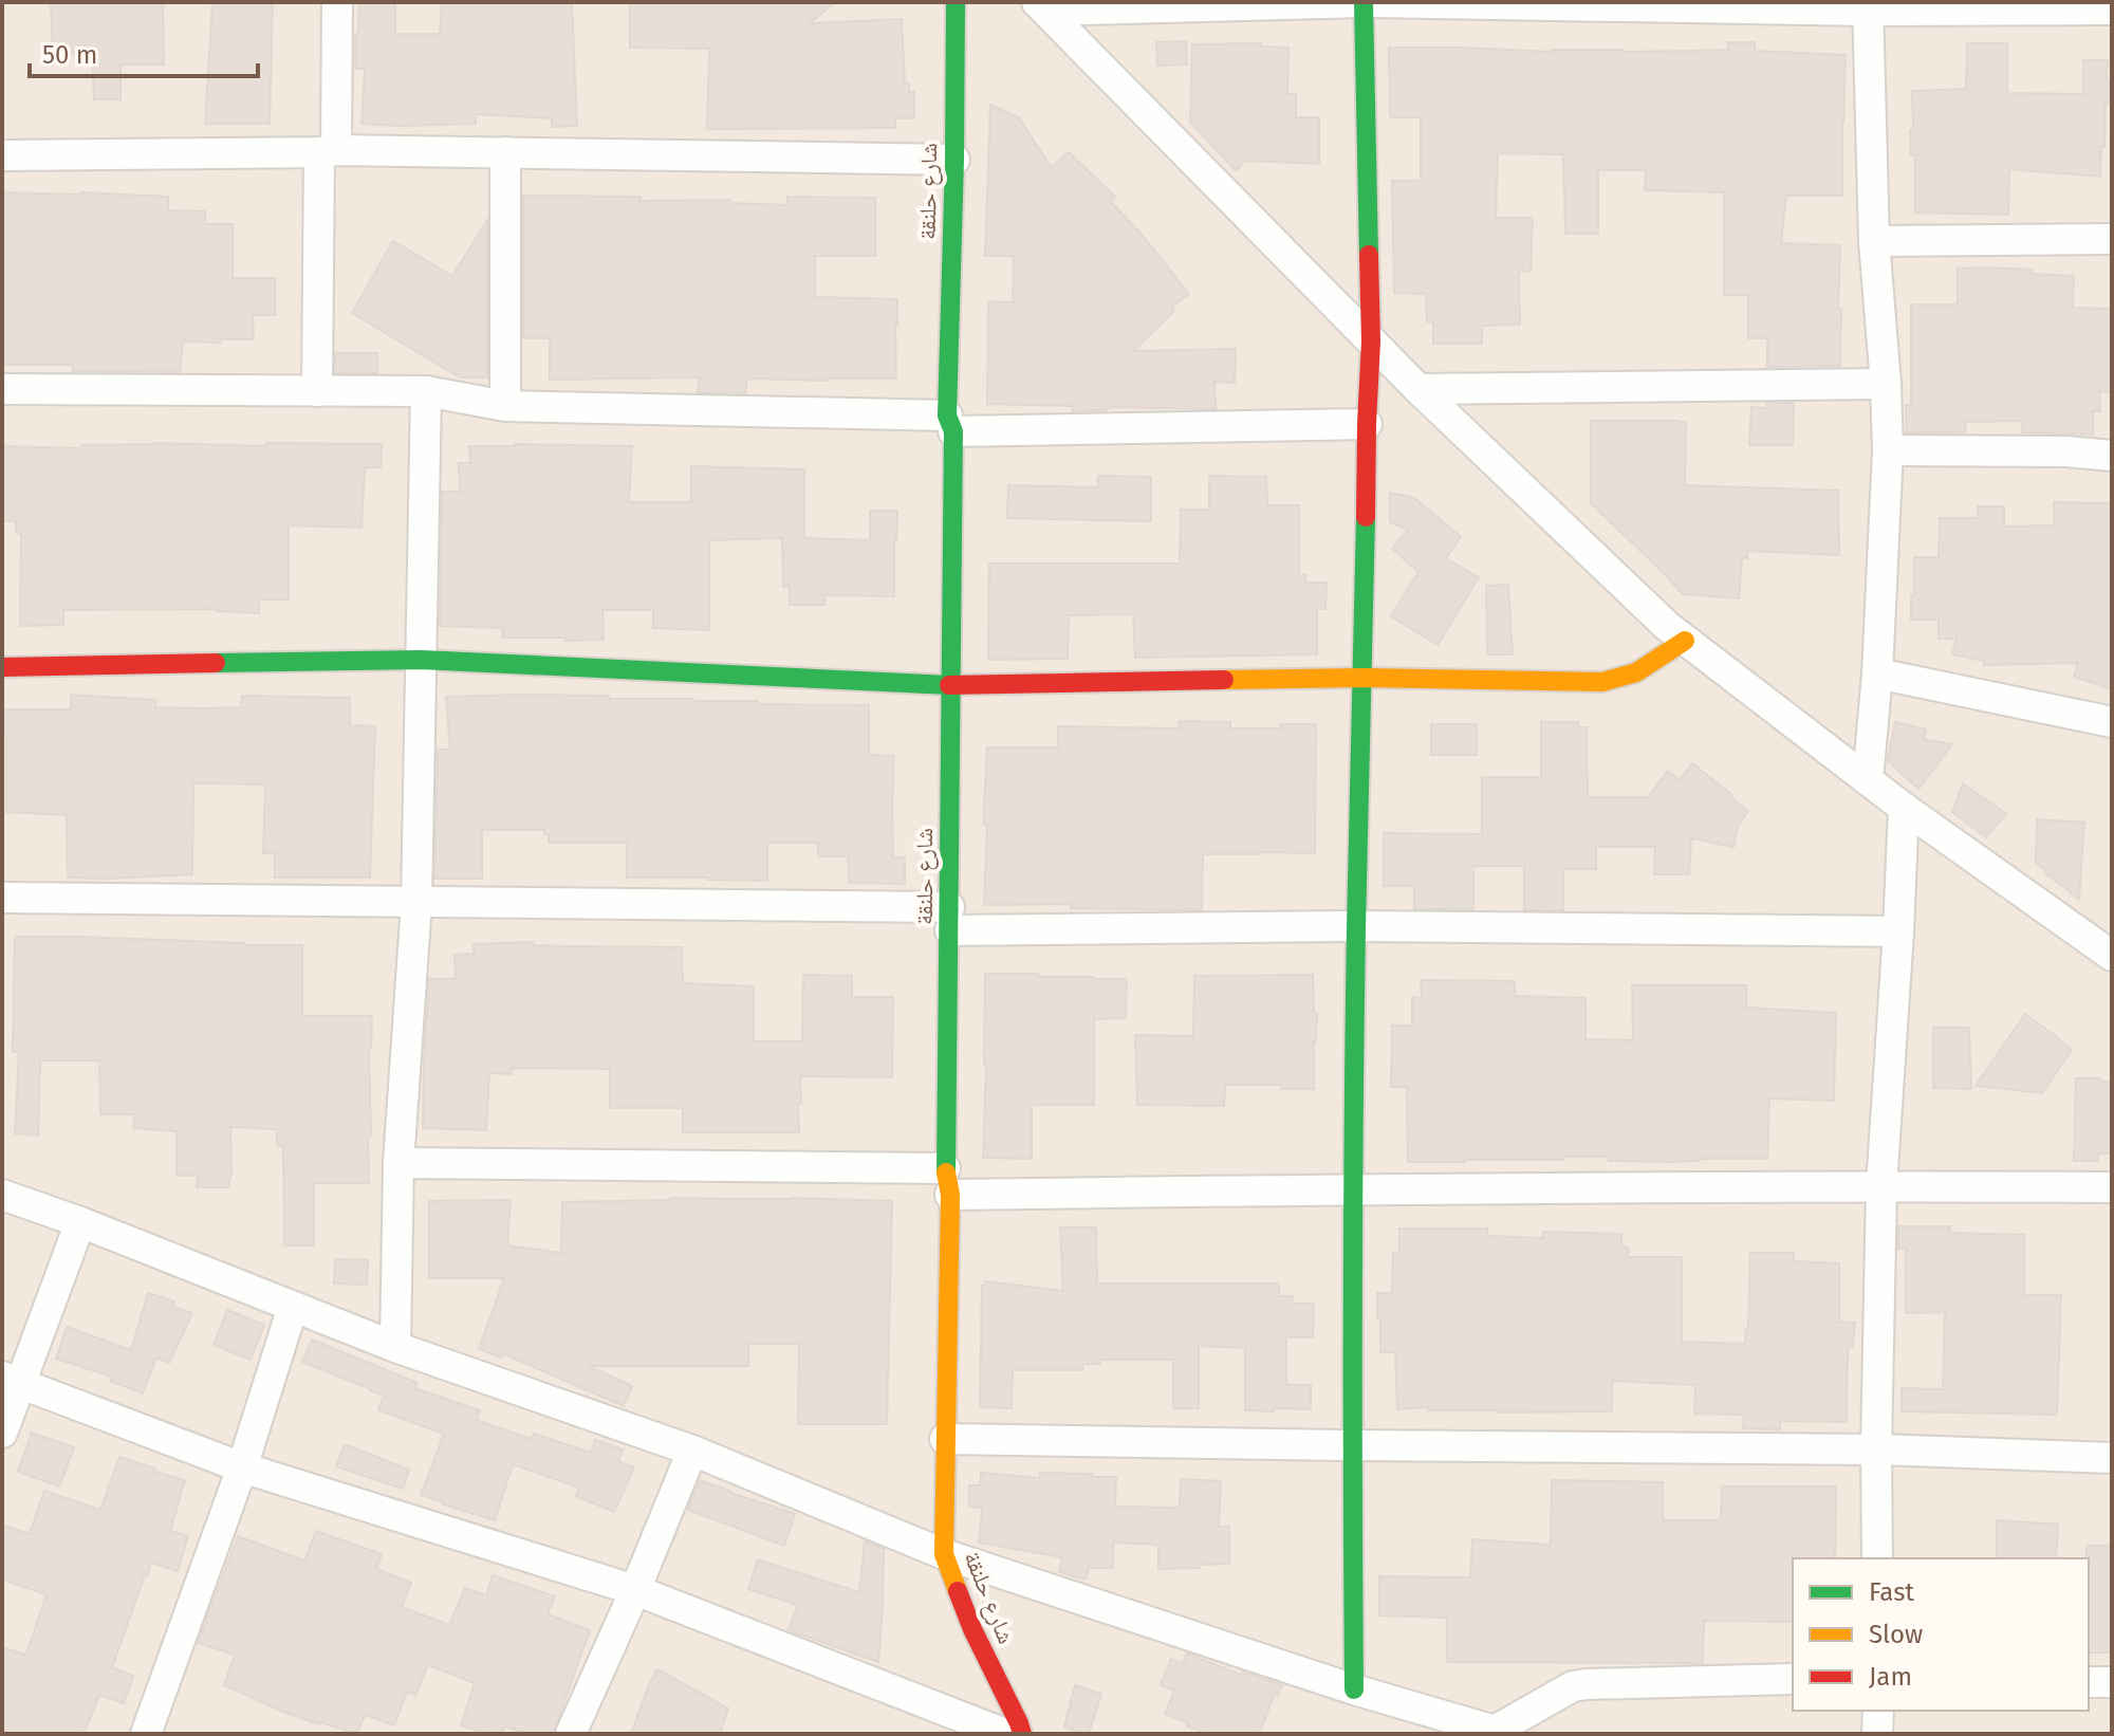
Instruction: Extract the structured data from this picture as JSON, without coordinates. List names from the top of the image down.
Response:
{
  "streets": {
    "street": ["شارع حلنقة"]
  },
  "legend": ["Fast", "Slow", "Jam"],
  "scale_bar": "50 m"
}
